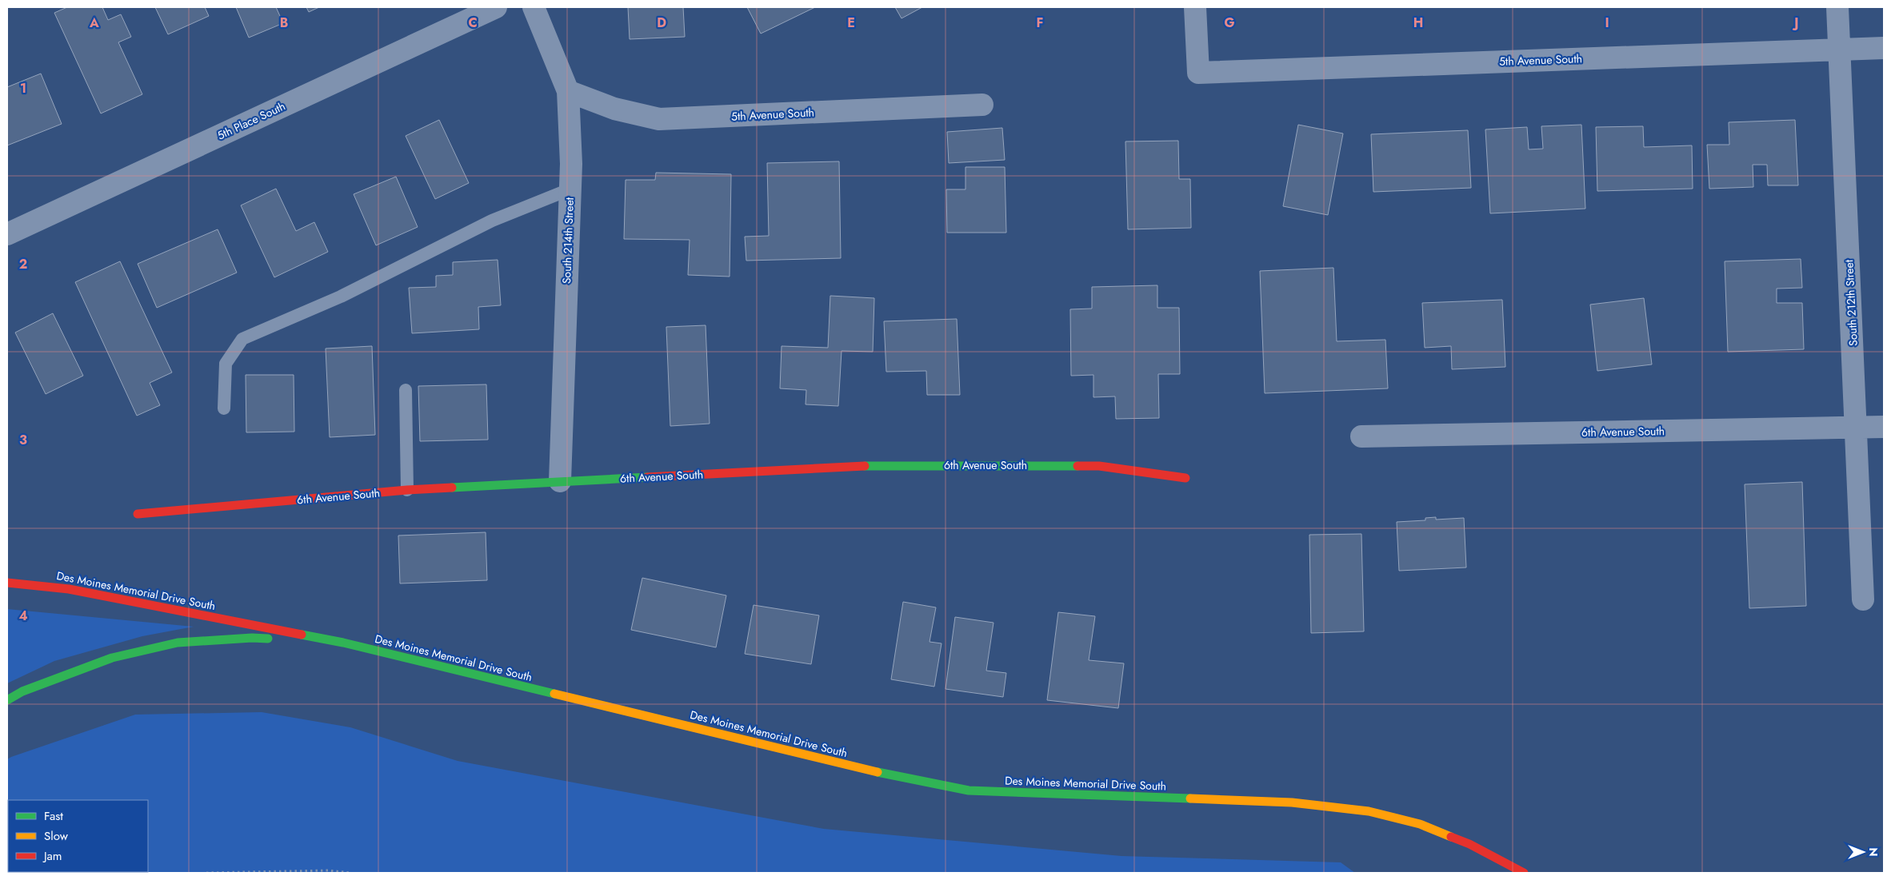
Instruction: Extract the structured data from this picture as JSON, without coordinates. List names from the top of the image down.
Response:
{
  "streets": {
    "main road": ["6th Avenue South", "Des Moines Memorial Drive South"],
    "street": [
      "5th Avenue South",
      "5th Place South",
      "South 214th Street",
      "South 212th Street"
    ]
  },
  "crossings": [
    ["5th Avenue South", "South 214th Street"],
    ["5th Avenue South", "South 212th Street"],
    ["South 214th Street", "6th Avenue South"],
    ["South 212th Street", "6th Avenue South"]
  ],
  "legend": ["Fast", "Slow", "Jam"],
  "north": "right",
  "grid": {
    "columns": [
      "A",
      "B",
      "C",
      "D",
      "E",
      "F",
      "G",
      "H",
      "I",
      "J"
    ],
    "rows": [
      "1",
      "2",
      "3",
      "4"
    ]
  }
}
